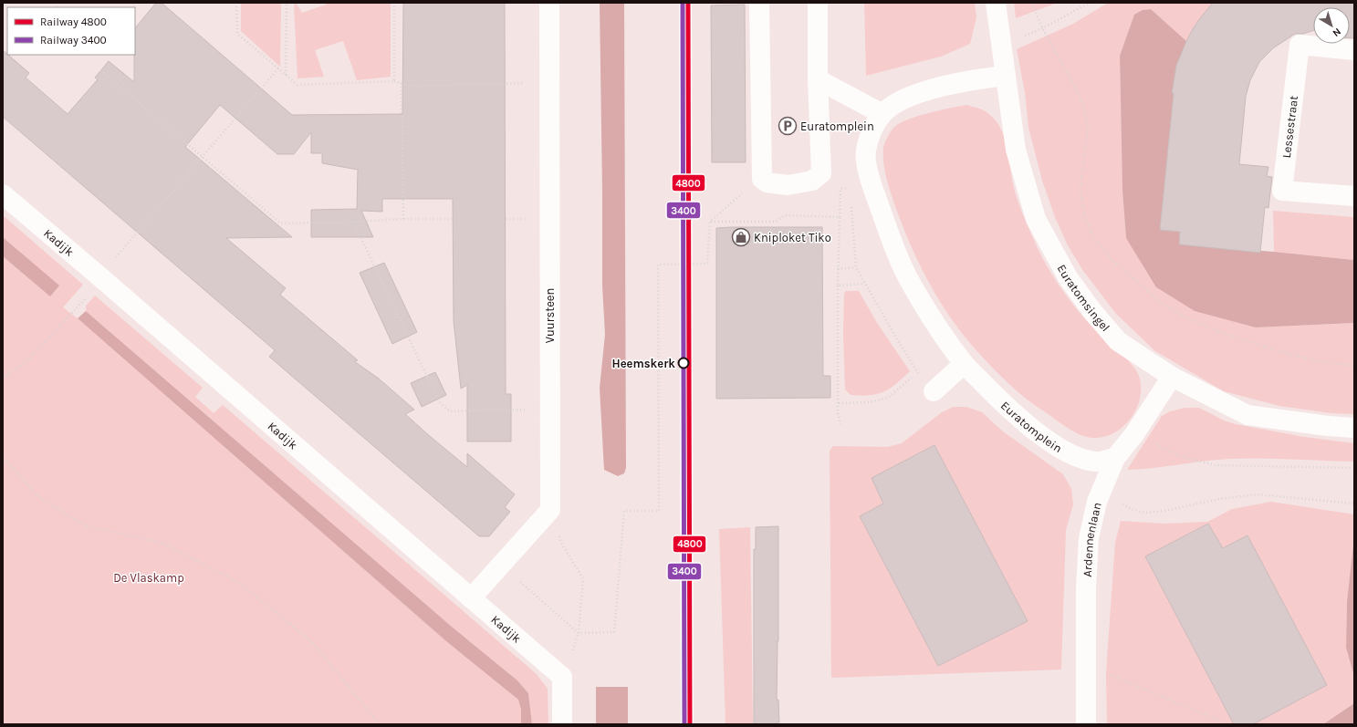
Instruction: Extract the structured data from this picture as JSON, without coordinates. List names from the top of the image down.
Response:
{
  "streets": {
    "street": [
      "Lessestraat",
      "Kadijk",
      "Euratomsingel",
      "Vuursteen",
      "Euratomplein",
      "Ardennenlaan"
    ]
  },
  "crossings": [
    ["Euratomsingel", "Euratomplein"],
    ["Euratomsingel", "Ardennenlaan"],
    ["Euratomplein", "Ardennenlaan"]
  ],
  "parks": ["De Vlaskamp"],
  "places": {
    "parking": ["Euratomplein"],
    "shop": ["Kniploket Tiko"],
    "other": ["Heemskerk"]
  },
  "lines": ["rail line 4800", "rail line 3400"],
  "legend": ["Railway 4800", "Railway 3400"],
  "north": "bottom right"
}
